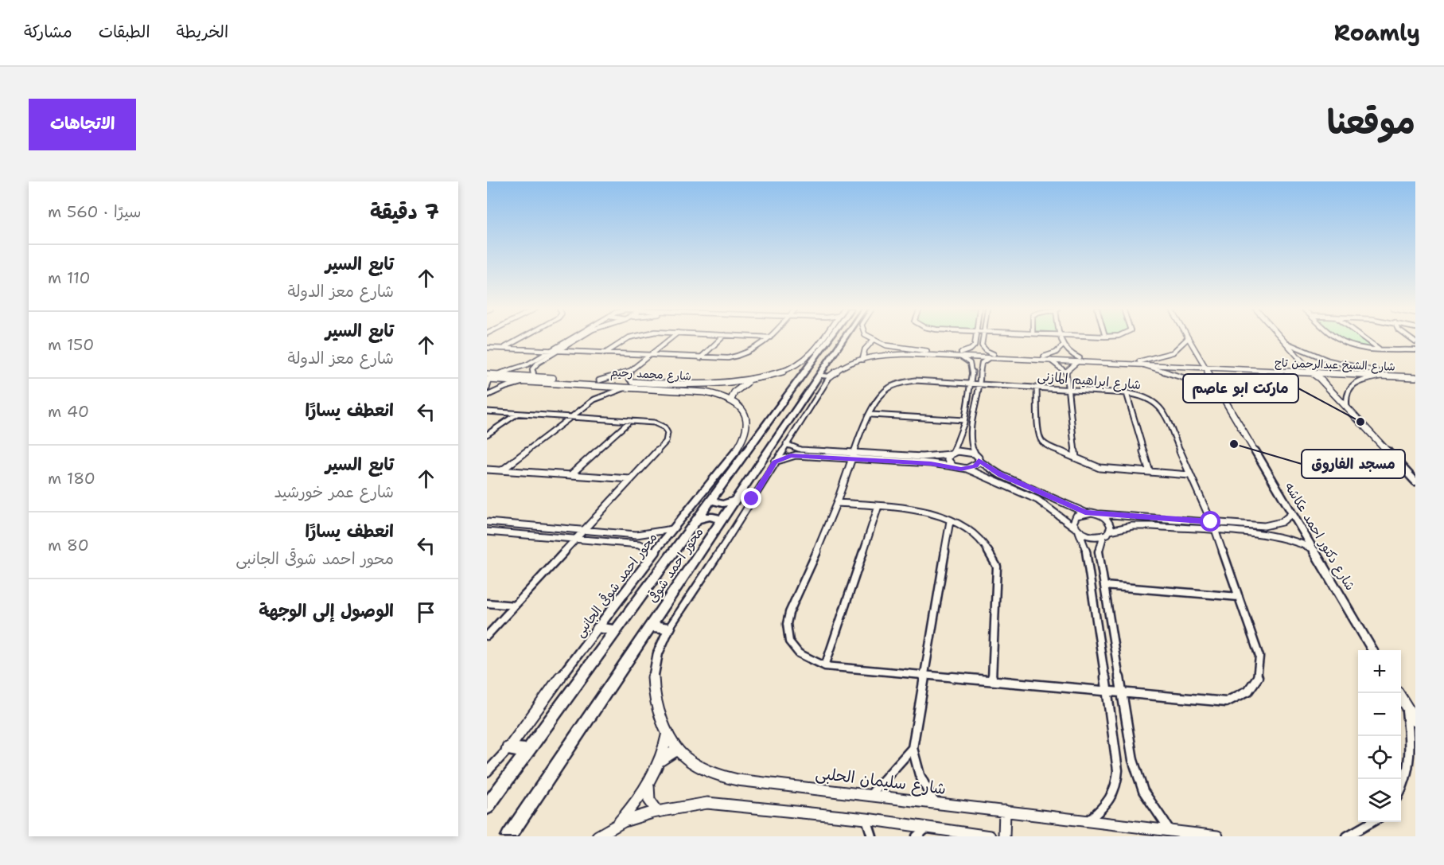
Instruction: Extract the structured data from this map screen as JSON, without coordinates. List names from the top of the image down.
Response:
{
  "streets": {
    "main road": ["محور احمد شوقى"],
    "street": [
      "شارع الشيخ عبدالرحمن تاج",
      "شارع محمد رحيم",
      "شارع ابراهيم المازنى",
      "شارع دكتور احمد عكاشه",
      "محور احمد شوقى الجانبى",
      "شارع سليمان الحلبى"
    ]
  },
  "crossings": [
    ["شارع الشيخ عبدالرحمن تاج", "شارع دكتور احمد عكاشه"],
    ["شارع محمد رحيم", "محور احمد شوقى"]
  ],
  "places": ["ماركت ابو عاصم", "مسجد الفاروق"],
  "page": {
    "header": "Roamly",
    "nav": ["الخريطة", "الطبقات", "مشاركة"],
    "title": "موقعنا",
    "buttons": "الاتجاهات",
    "heading": ["7 دقيقة", "سيرًا · 560 m"],
    "list": [
      ["تابع السير", "شارع معز الدولة", "110 m"],
      ["تابع السير", "شارع معز الدولة", "150 m"],
      ["انعطف يسارًا", "40 m"],
      ["تابع السير", "شارع عمر خورشيد", "180 m"],
      ["انعطف يسارًا", "محور احمد شوقى الجانبى", "80 m"],
      "الوصول إلى الوجهة"
    ],
    "map_buttons": ["+", "−"]
  }
}
